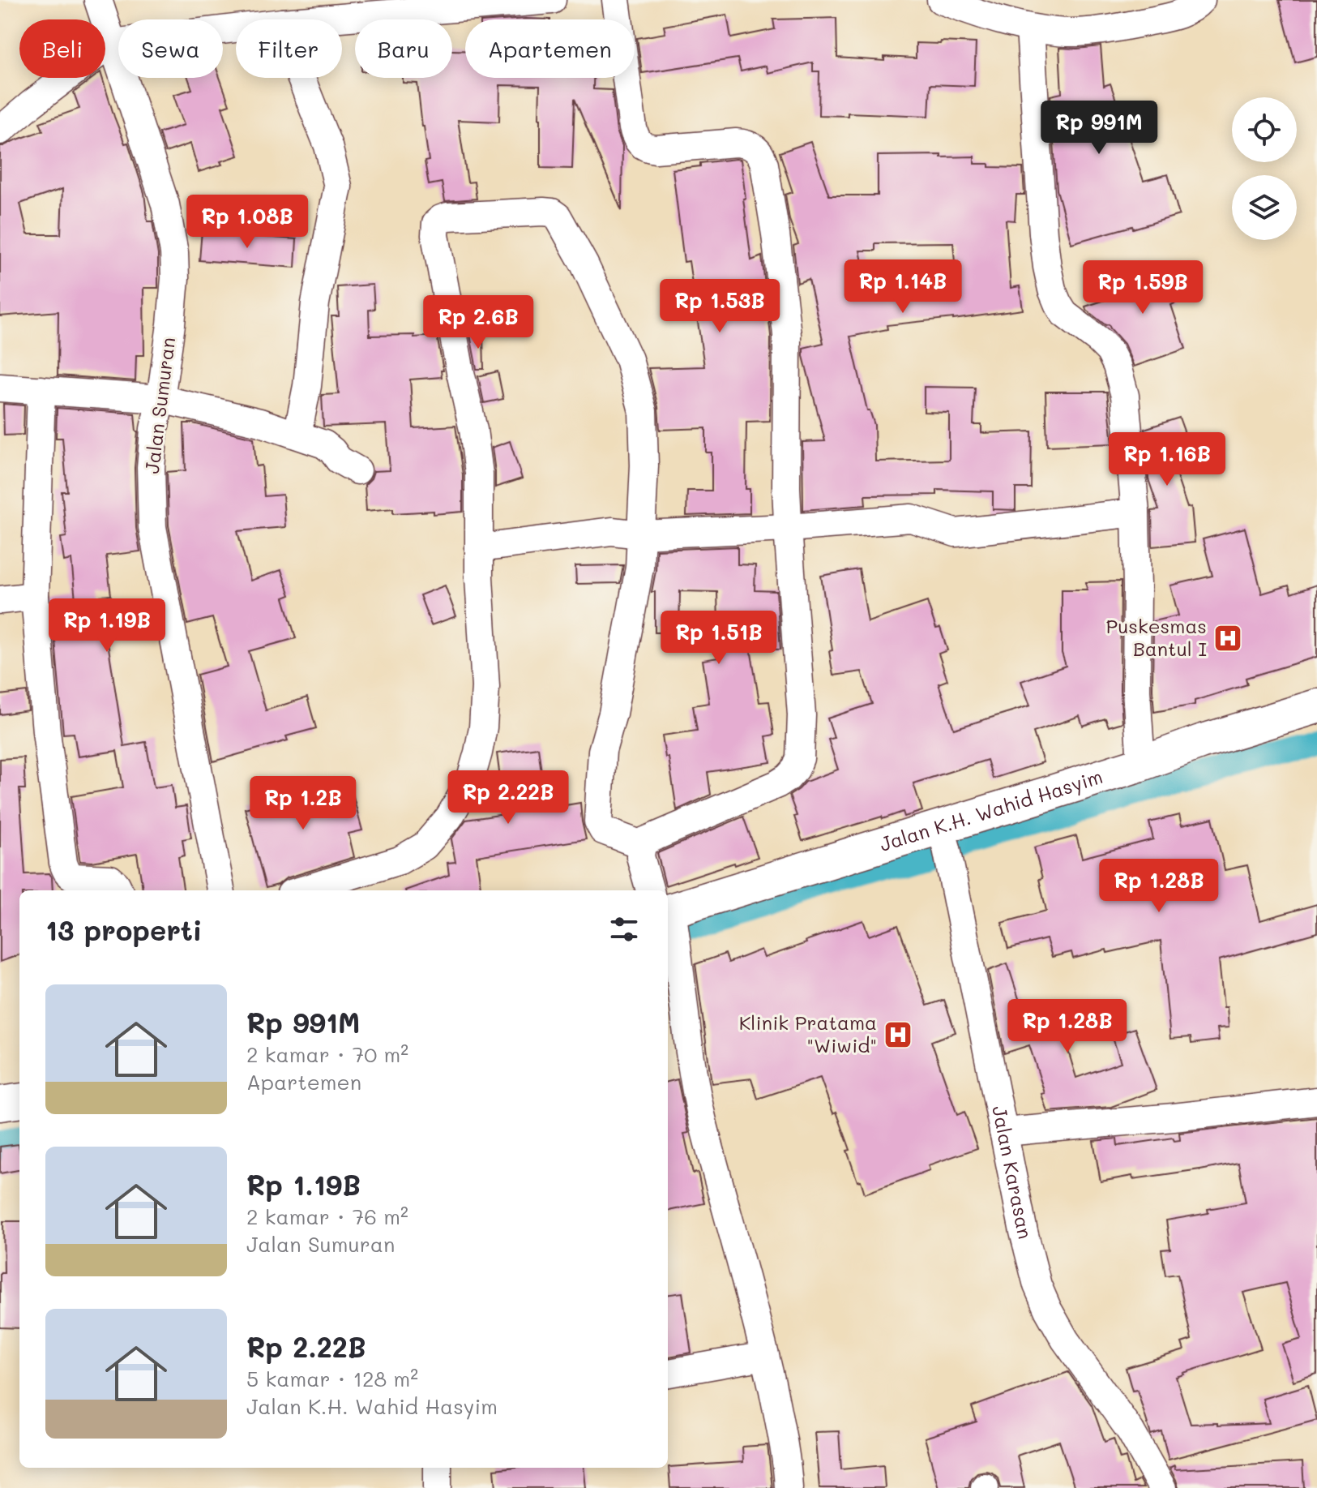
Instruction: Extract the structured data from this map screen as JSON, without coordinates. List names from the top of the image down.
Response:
{
  "streets": {
    "main road": ["Jalan K.H. Wahid Hasyim"],
    "street": ["Jalan Sumuran", "Jalan Karasan"]
  },
  "crossings": [
    ["Jalan K.H. Wahid Hasyim", "Jalan Karasan"]
  ],
  "places": {
    "hospital": ["Puskesmas Bantul I", "Klinik Pratama \"Wiwid\""]
  },
  "page": {
    "chip": [
      "Beli",
      "Sewa",
      "Filter",
      "Baru",
      "Apartemen"
    ],
    "price": [
      "Rp 991M",
      "Rp 1.08B",
      "Rp 1.14B",
      "Rp 1.59B",
      "Rp 1.53B",
      "Rp 2.6B",
      "Rp 1.16B",
      "Rp 1.19B",
      "Rp 1.51B",
      "Rp 2.22B",
      "Rp 1.2B",
      "Rp 1.28B",
      "Rp 1.28B"
    ],
    "heading": "13 properti",
    "list": [
      {
        "name": "Rp 991M",
        "note": "2 kamar · 70 m² · Apartemen"
      },
      {
        "name": "Rp 1.19B",
        "note": "2 kamar · 76 m² · Jalan Sumuran"
      },
      {
        "name": "Rp 2.22B",
        "note": "5 kamar · 128 m² · Jalan K.H. Wahid Hasyim"
      }
    ]
  }
}
